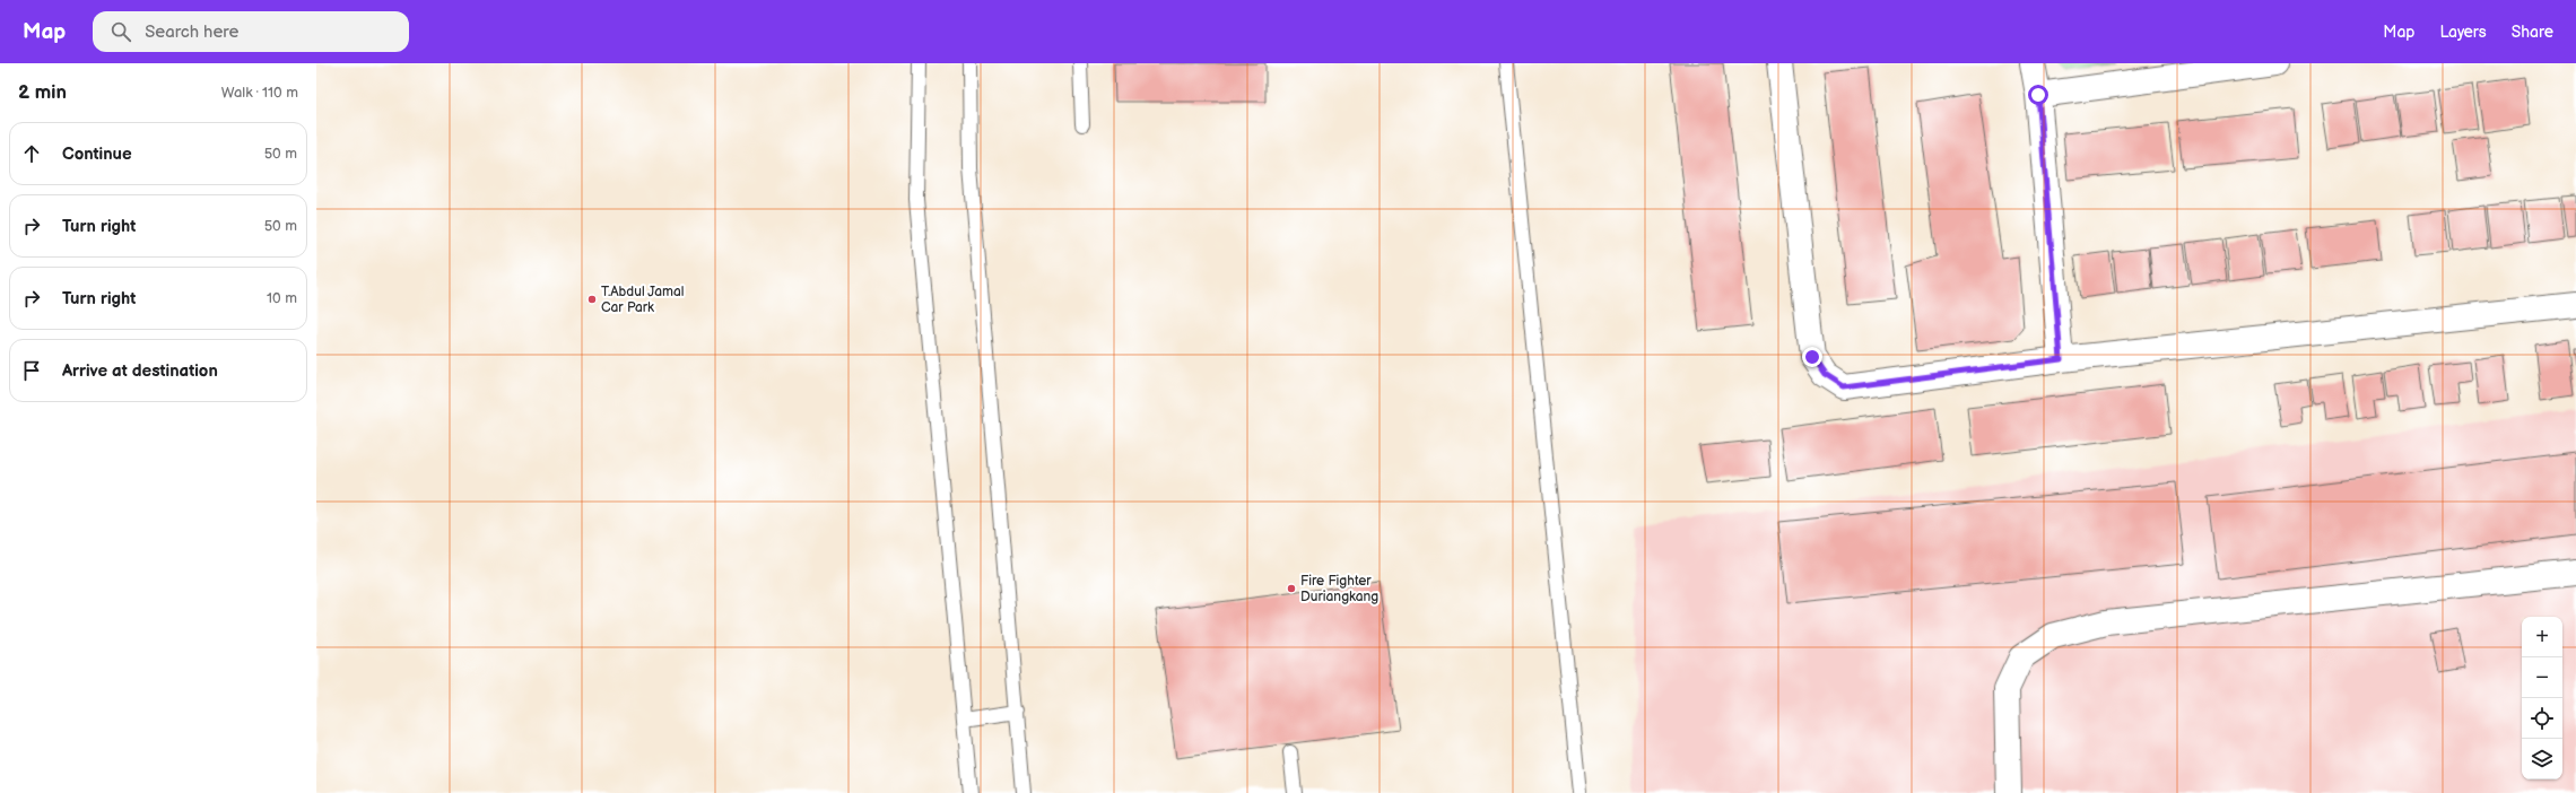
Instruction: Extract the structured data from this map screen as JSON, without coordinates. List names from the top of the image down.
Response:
{
  "places": ["T.Abdul Jamal Car Park", "Fire Fighter Duriangkang"],
  "page": {
    "header": "Map",
    "search": "Search here",
    "nav": ["Map", "Layers", "Share"],
    "heading": ["2 min", "Walk · 110 m"],
    "list": [
      ["Continue", "50 m"],
      ["Turn right", "50 m"],
      ["Turn right", "10 m"],
      "Arrive at destination"
    ],
    "map_buttons": ["+", "−"]
  }
}
